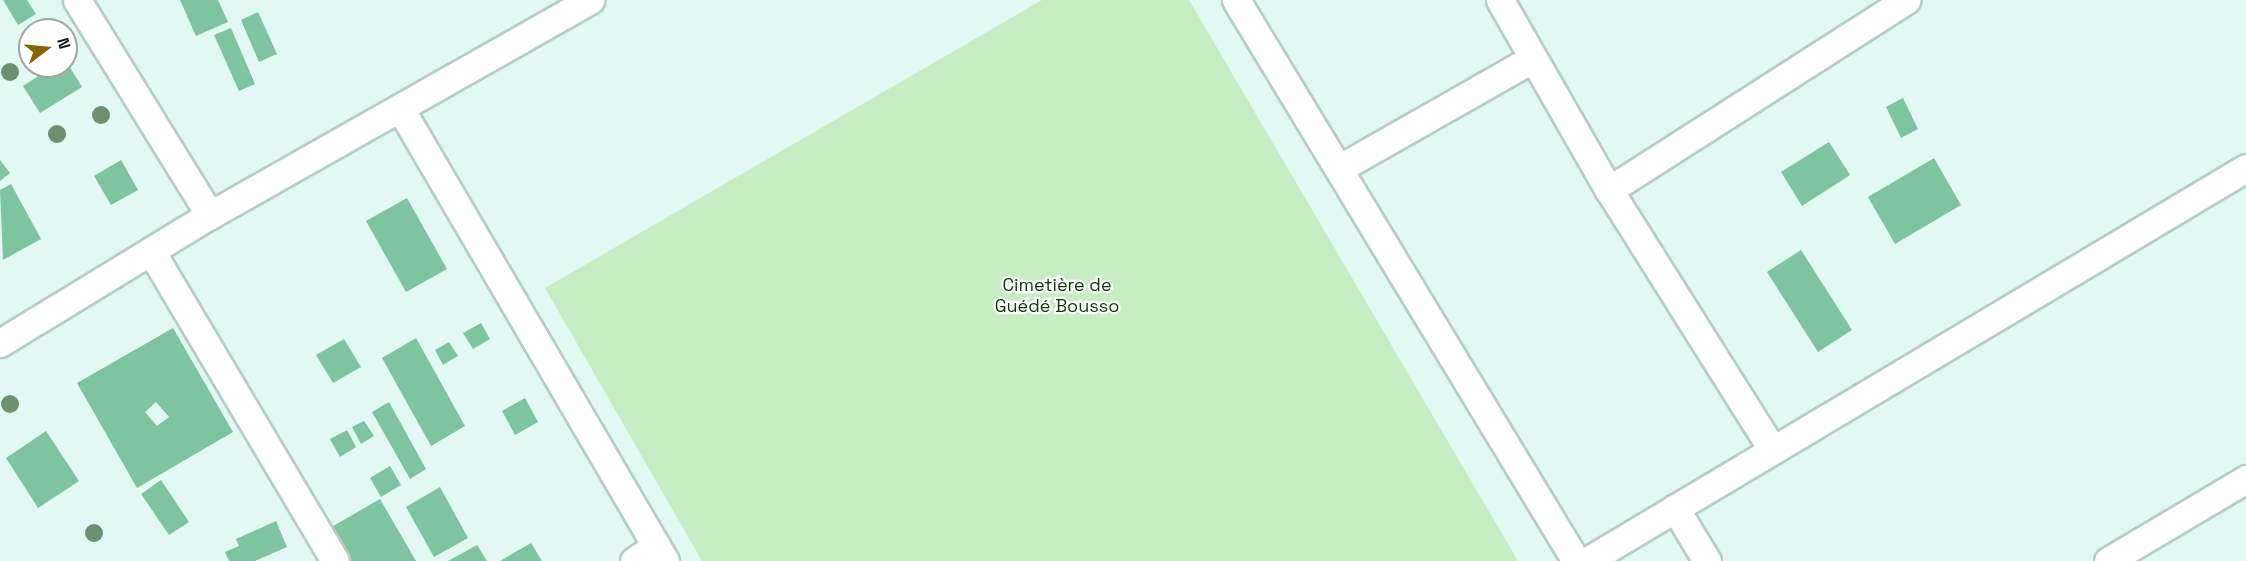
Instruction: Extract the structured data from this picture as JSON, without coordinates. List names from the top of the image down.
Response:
{
  "parks": ["Cimetière de Guédé Bousso"],
  "north": "right"
}
